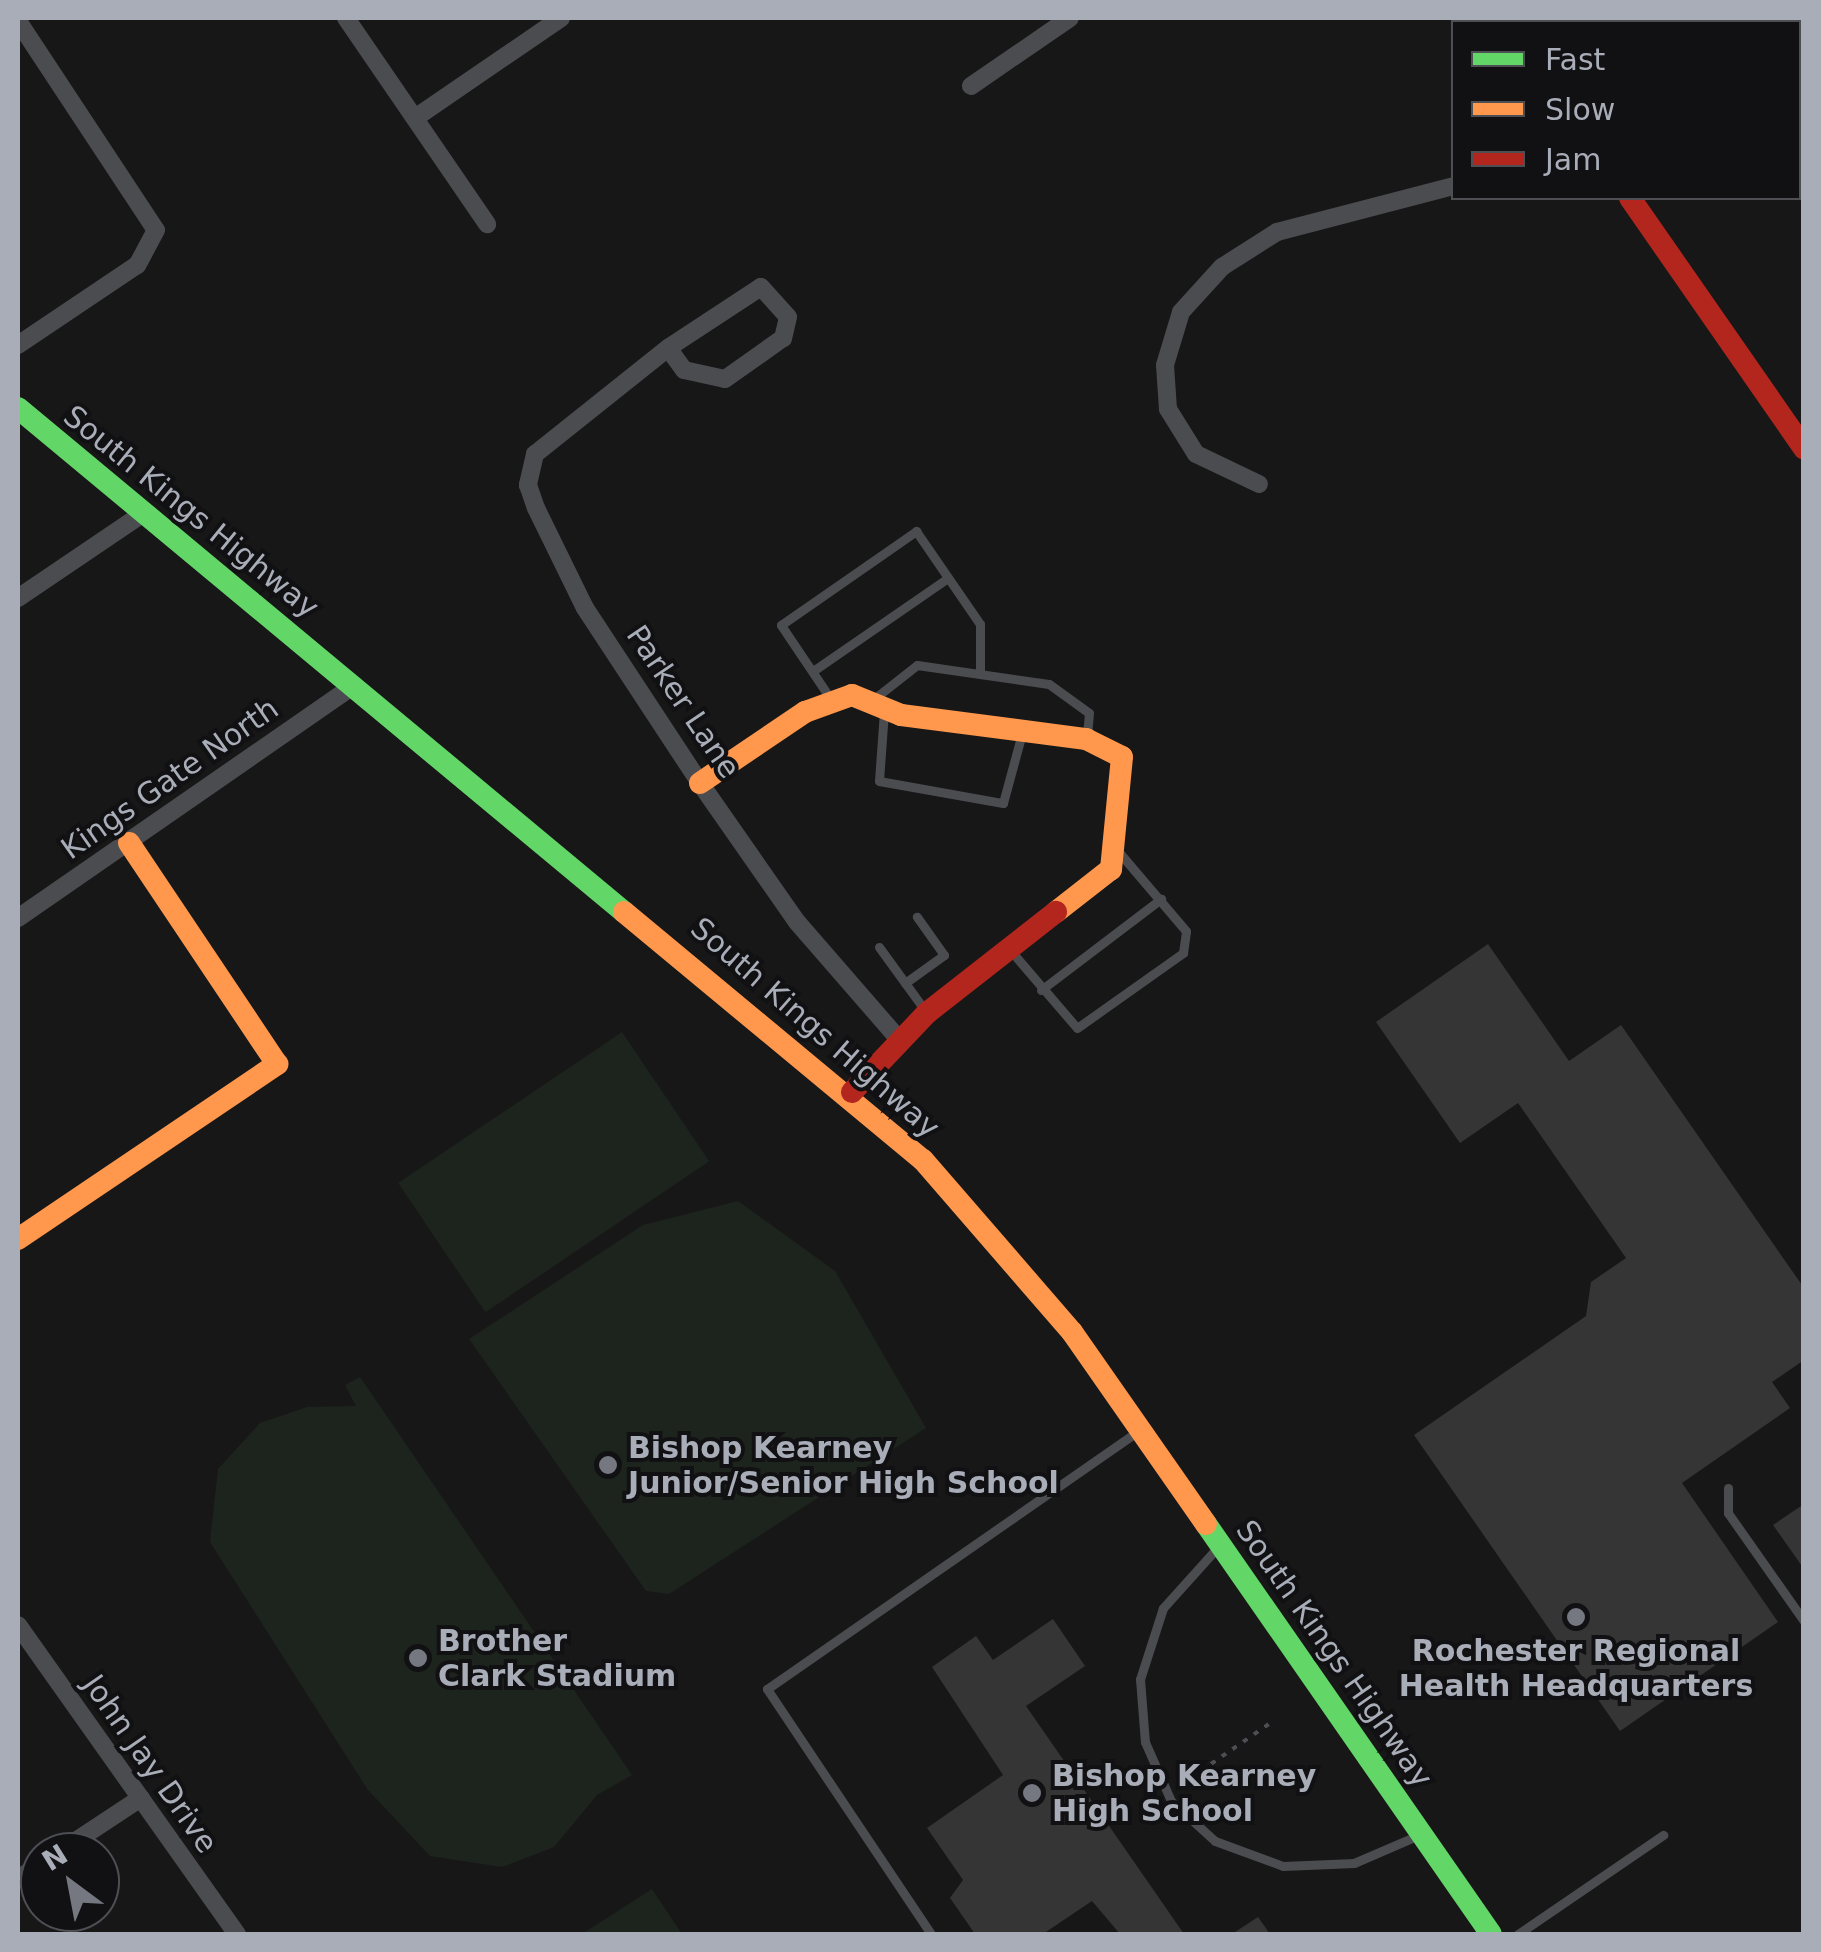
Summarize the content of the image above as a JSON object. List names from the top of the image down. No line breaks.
{"streets":{"main road":["South Kings Highway"],"street":["Parker Lane","Kings Gate North","John Jay Drive"]},"crossings":[["South Kings Highway","Kings Gate North"]],"places":["Bishop Kearney Junior/Senior High School","Rochester Regional Health Headquarters","Brother Clark Stadium","Bishop Kearney High School"],"legend":["Fast","Slow","Jam"],"north":"top left"}
